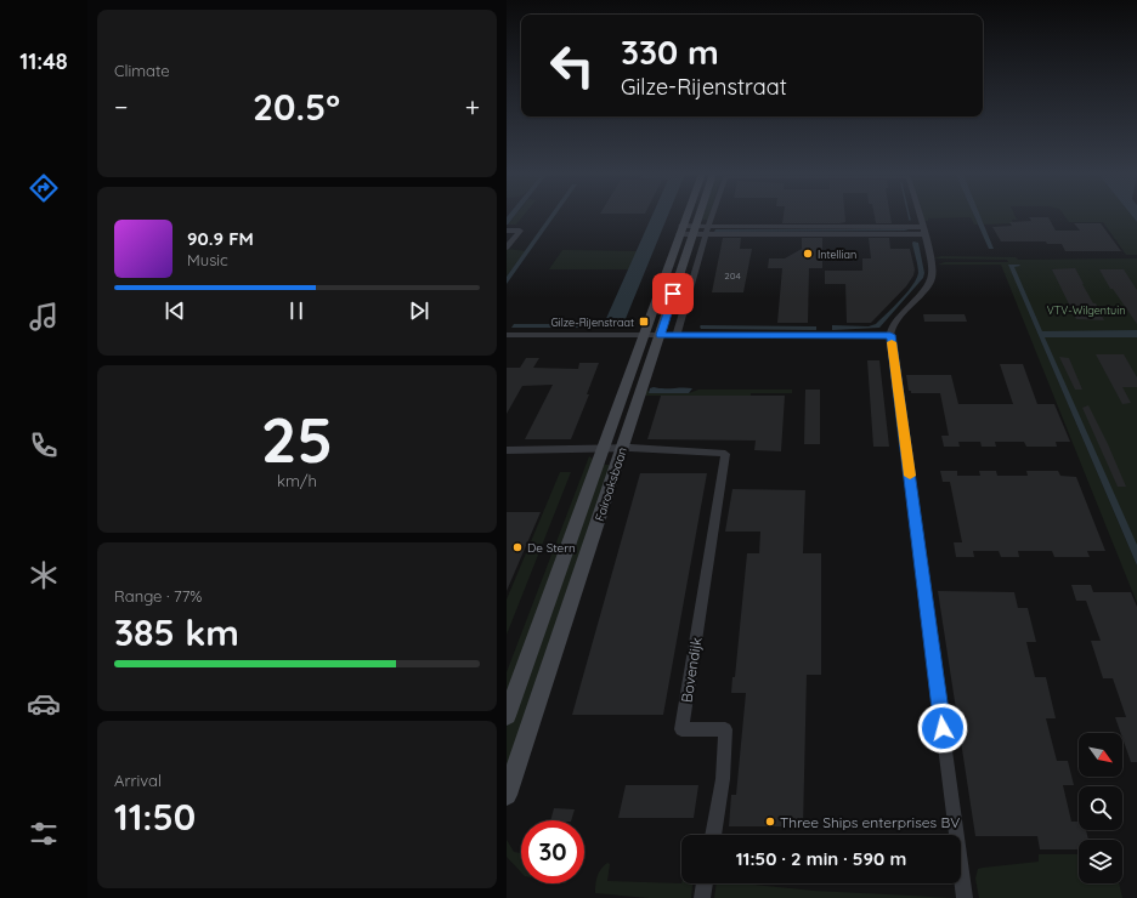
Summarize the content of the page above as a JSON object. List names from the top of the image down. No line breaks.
{"streets":{"main road":["Fairoaksbaan"],"street":["Bovendijk"]},"crossings":[["Fairoaksbaan","Bovendijk"]],"parks":["VTV-Wilgentuin"],"places":{"other":["Intellian","De Stern","Three Ships enterprises BV"],"transit":["Gilze-Rijenstraat"]},"house_numbers":["204"],"north":"bottom right","page":{"tabs":"11:48","tile":["Climate",["25","km/h"],["Range · 77%","385 km"],["Arrival","11:50"]],"turn":["330 m","Gilze-Rijenstraat"],"heat":["−","20.5°","+"],"song":["90.9 FM","Music"],"limit":"30","trip":"11:50 · 2 min · 590 m"}}
